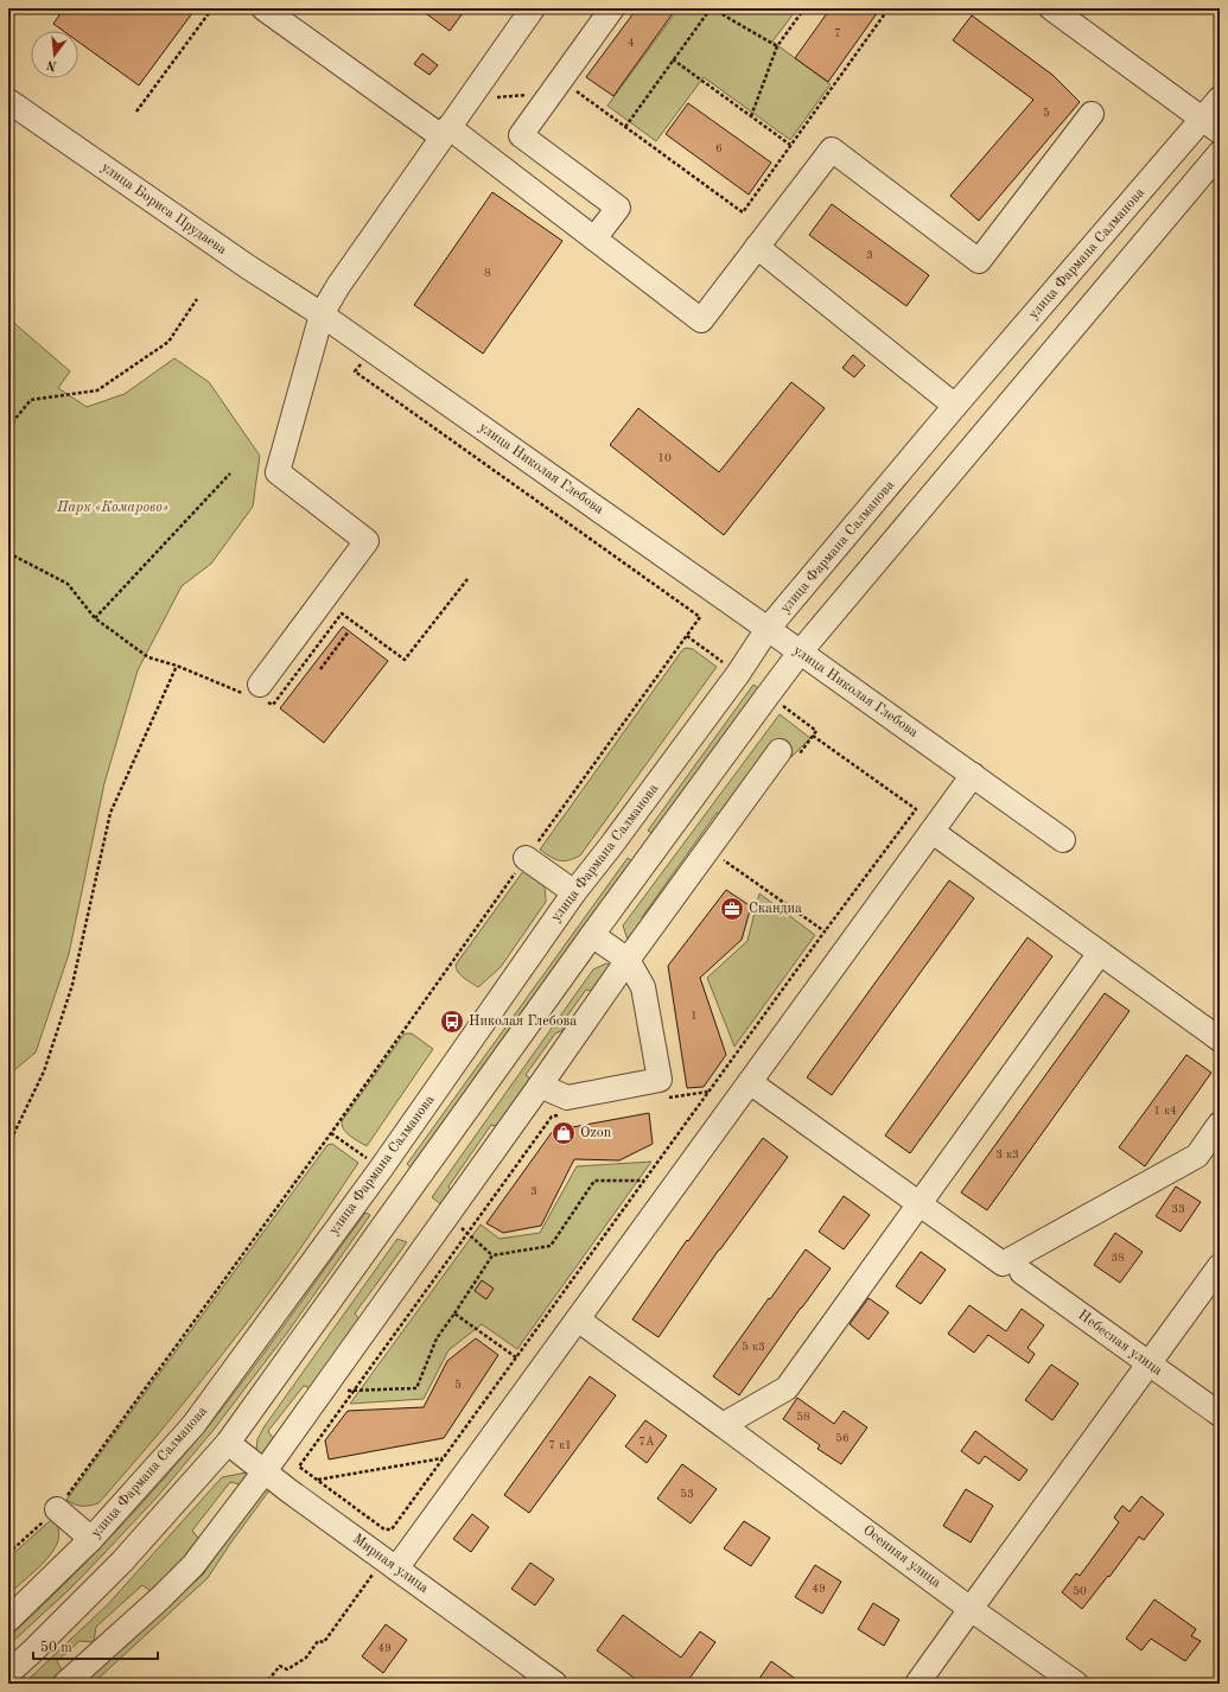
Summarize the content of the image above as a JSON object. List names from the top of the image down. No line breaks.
{"streets":{"street":["улица Бориса Прудаева","улица Фармана Салманова","улица Николая Глебова","Небесная улица","Осенняя улица","Мирная улица"]},"crossings":[["улица Бориса Прудаева","улица Николая Глебова"],["улица Фармана Салманова","улица Николая Глебова"]],"parks":["Парк «Комарово»"],"places":{"office":["Скандиа"],"bus stop":["Николая Глебова"],"shop":["Ozon"]},"house_numbers":["7","4","5","6","3","8","10","1","1 к4","3 к3","3","33","38","5 к3","5","58","56","7А","7 к1","53","49","50","49"],"scale_bar":"50 m","north":"bottom"}
